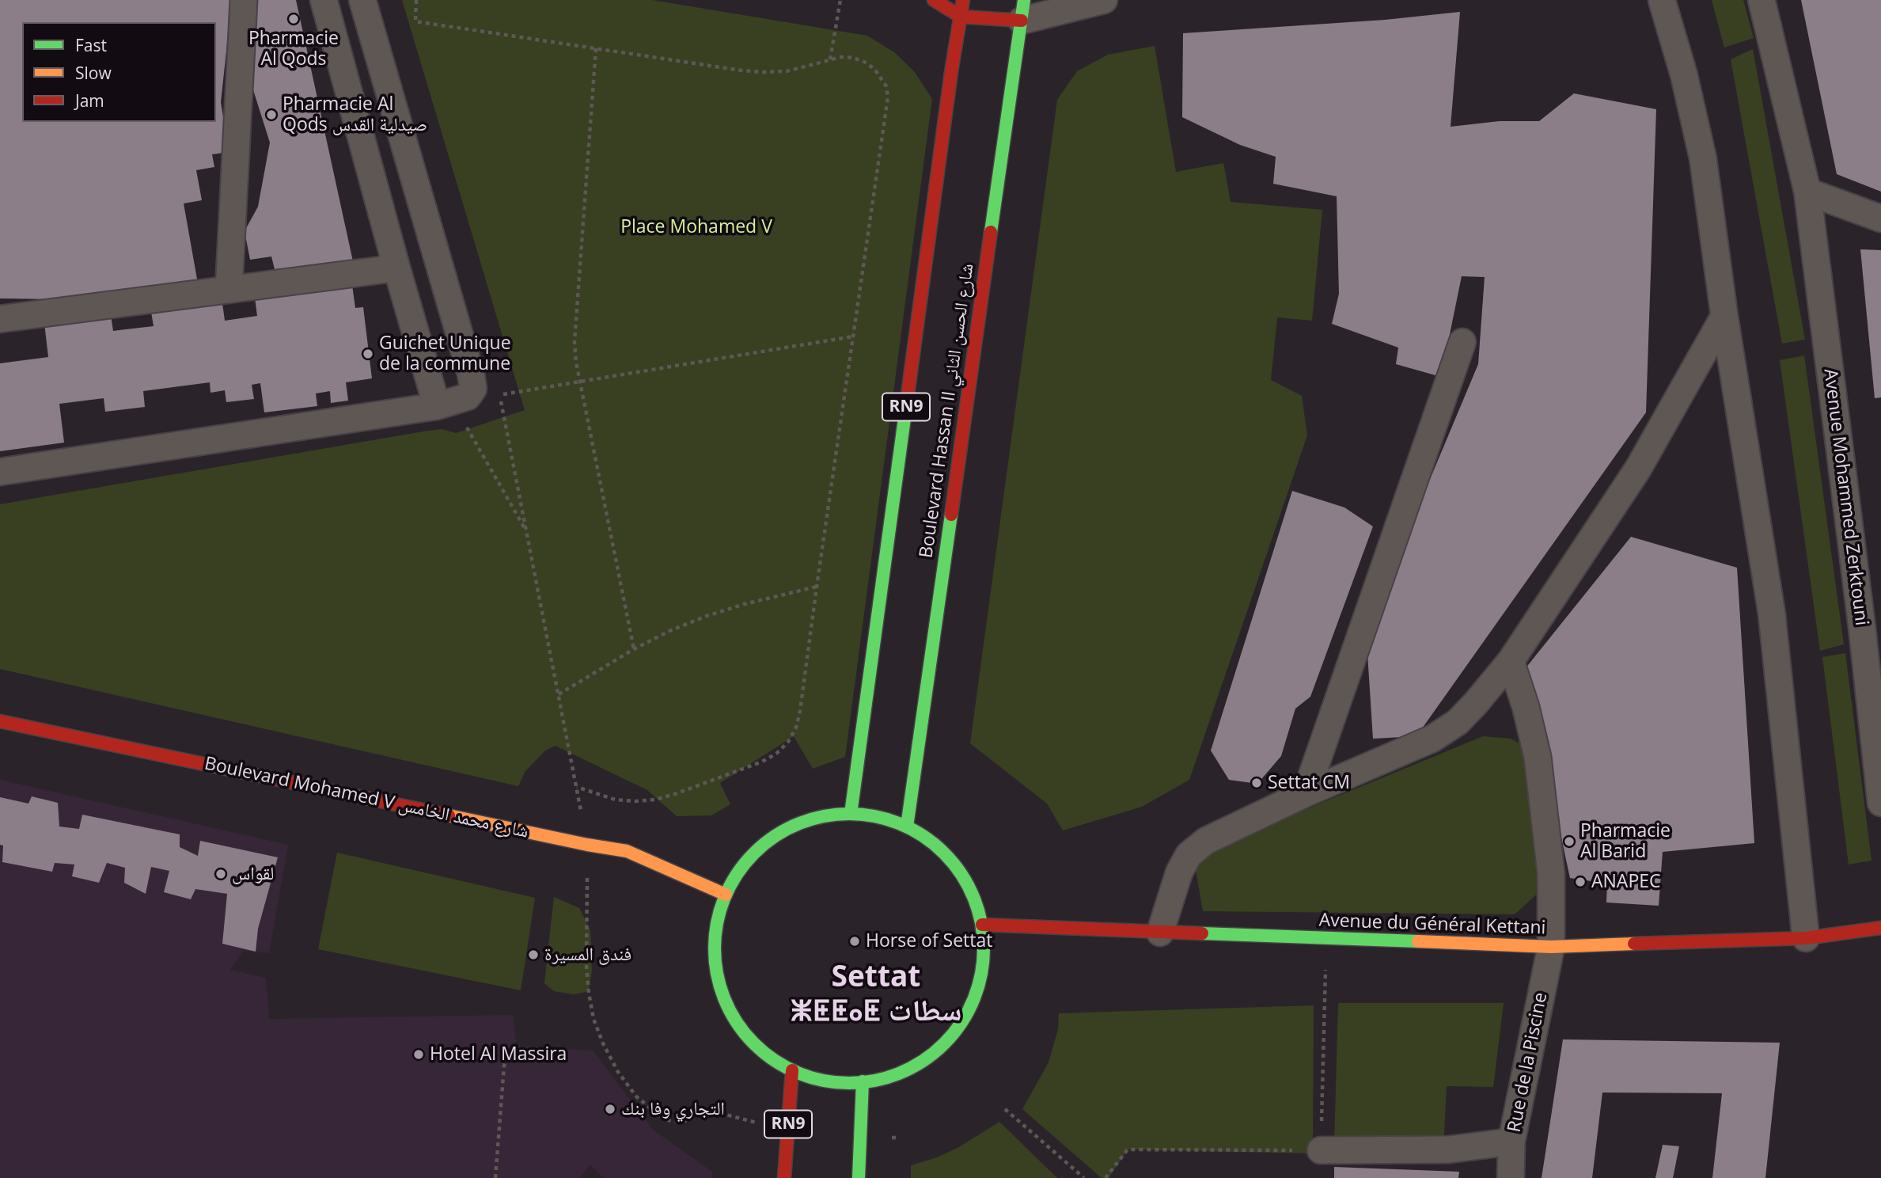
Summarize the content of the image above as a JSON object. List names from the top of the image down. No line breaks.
{"streets":{"main road":["RN9","Boulevard Hassan II شارع الحسن الثاني","Boulevard Mohamed V شارع محمد الخامس","Avenue du Général Kettani"],"street":["Avenue Mohammed Zerktouni","Rue de la Piscine"]},"crossings":[["Avenue du Général Kettani","Rue de la Piscine"]],"districts":["Settat ⵥⵟⵟⴰⵟ سطات"],"parks":["Place Mohamed V"],"places":["Pharmacie Al Qods","Pharmacie Al Qods صيدلية القدس","Guichet Unique de la commune","Settat CM","Pharmacie Al Barid","لقواس","ANAPEC","Horse of Settat","فندق المسيرة","Hotel Al Massira","التجاري وفا بنك"],"legend":["Fast","Slow","Jam"]}
